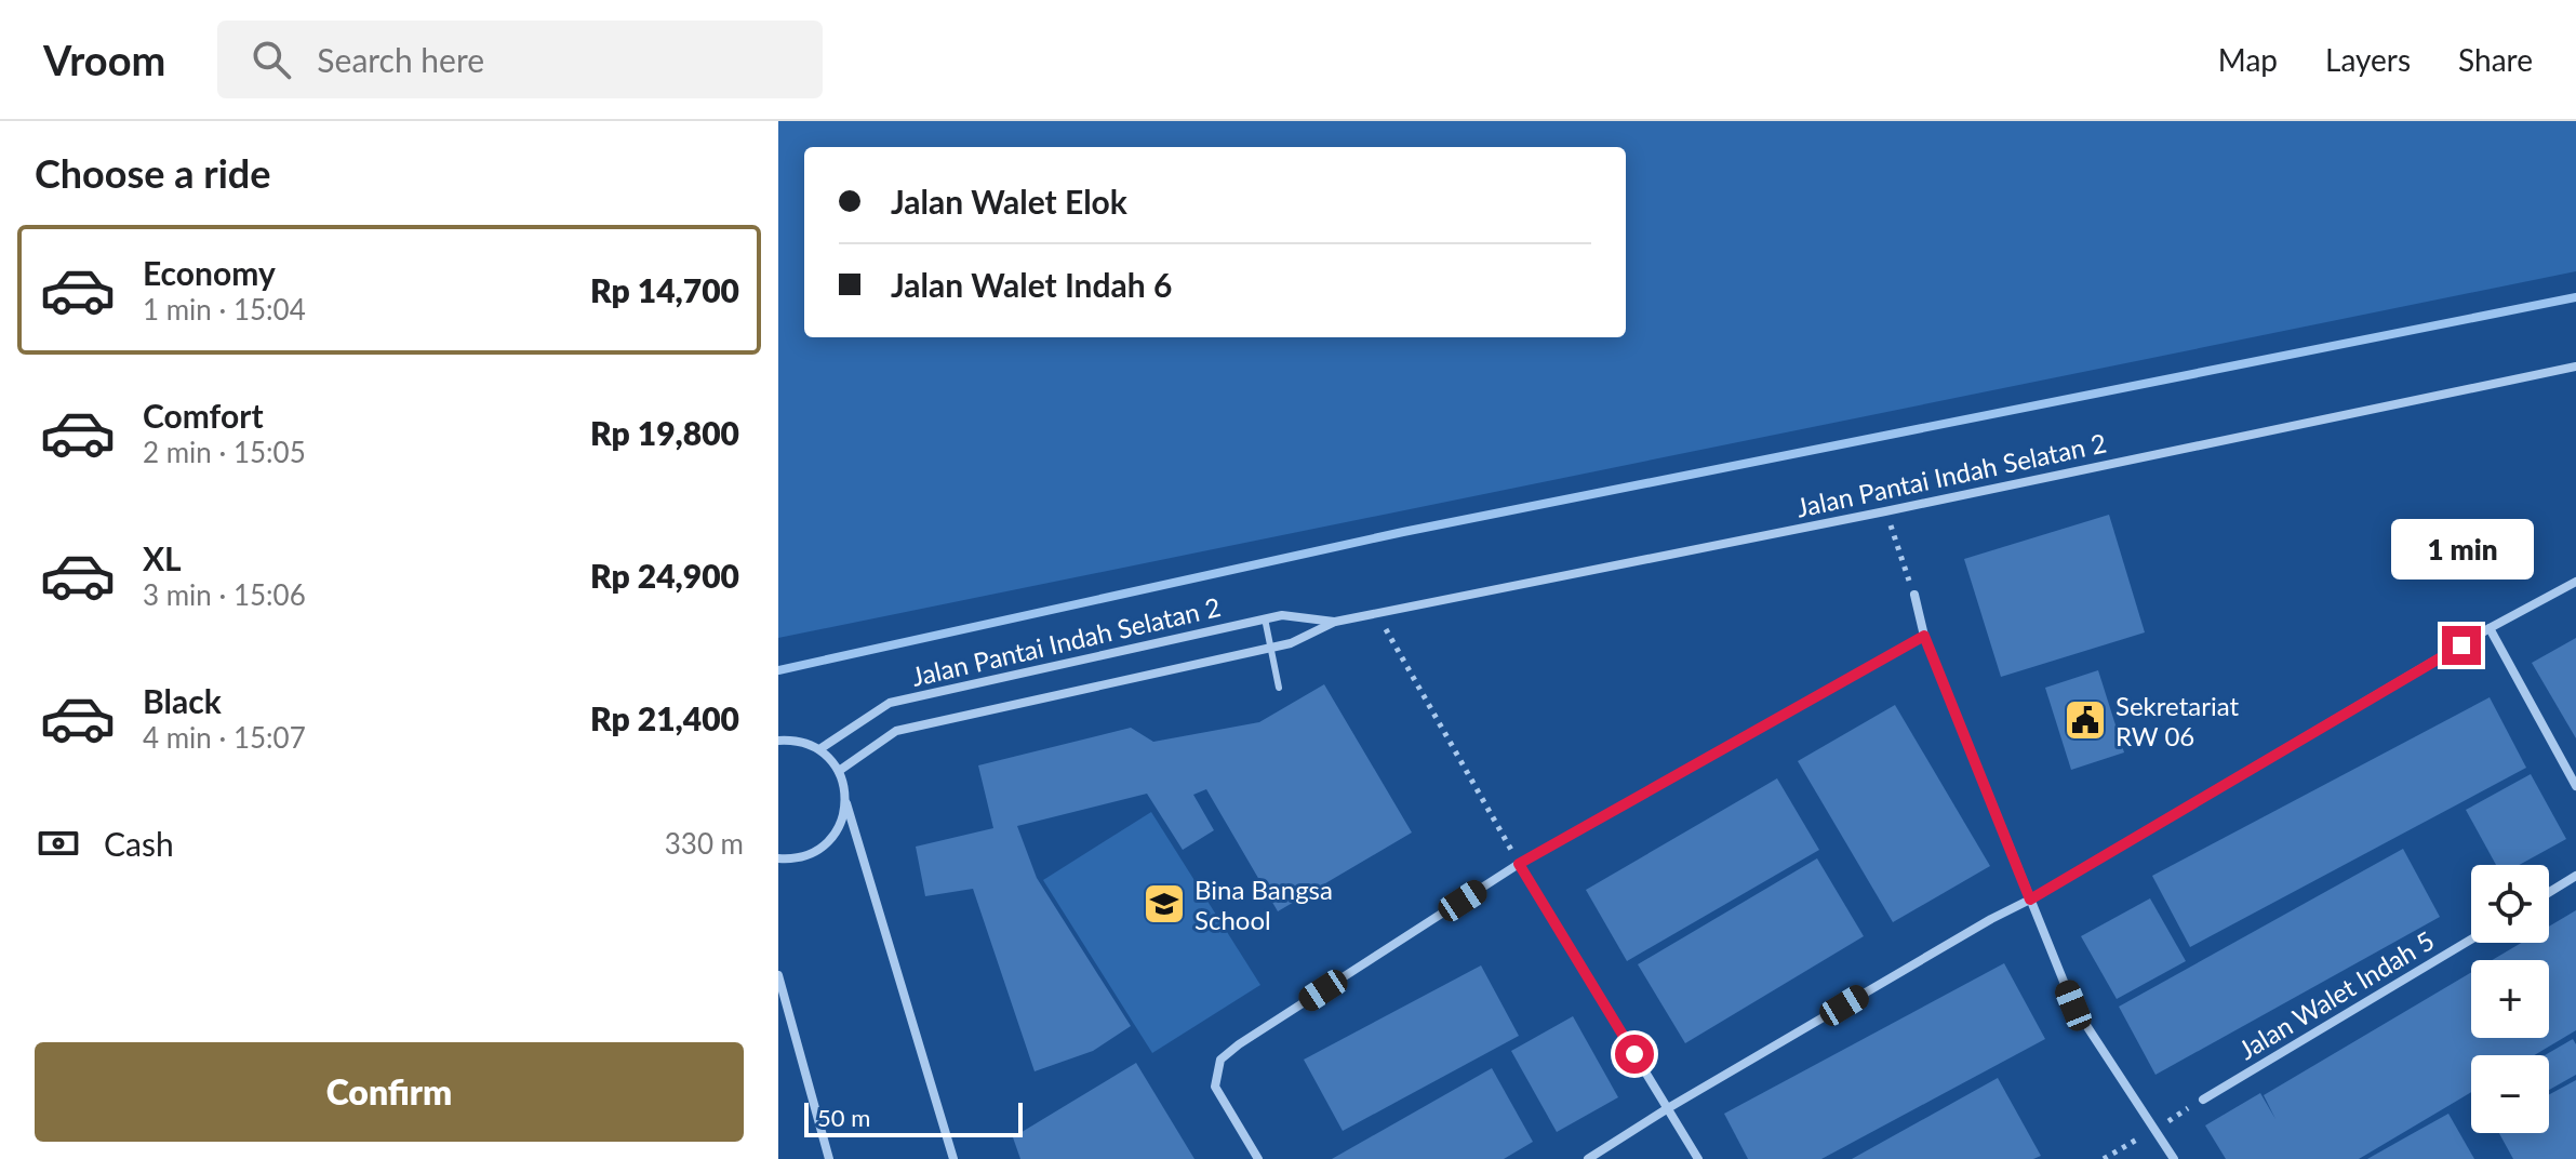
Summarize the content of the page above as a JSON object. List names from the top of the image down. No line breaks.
{"streets":{"street":["Jalan Pantai Indah Selatan 2","Jalan Walet Indah 5"]},"places":{"public building":["Sekretariat RW 06"],"school or university":["Bina Bangsa School"]},"scale_bar":"50 m","page":{"header":"Vroom","search":"Search here","nav":["Map","Layers","Share"],"heading":"Choose a ride","banner":["Jalan Walet Elok","Jalan Walet Indah 6"],"list":[{"name":"Economy","note":"1 min · 15:04","value":"Rp 14,700"},{"name":"Comfort","note":"2 min · 15:05","value":"Rp 19,800"},{"name":"XL","note":"3 min · 15:06","value":"Rp 24,900"},{"name":"Black","note":"4 min · 15:07","value":"Rp 21,400"}],"bubble":"1 min","pay":["Cash","330 m"],"map_buttons":["+","−"],"buttons":"Confirm","scale":"50 m"}}
